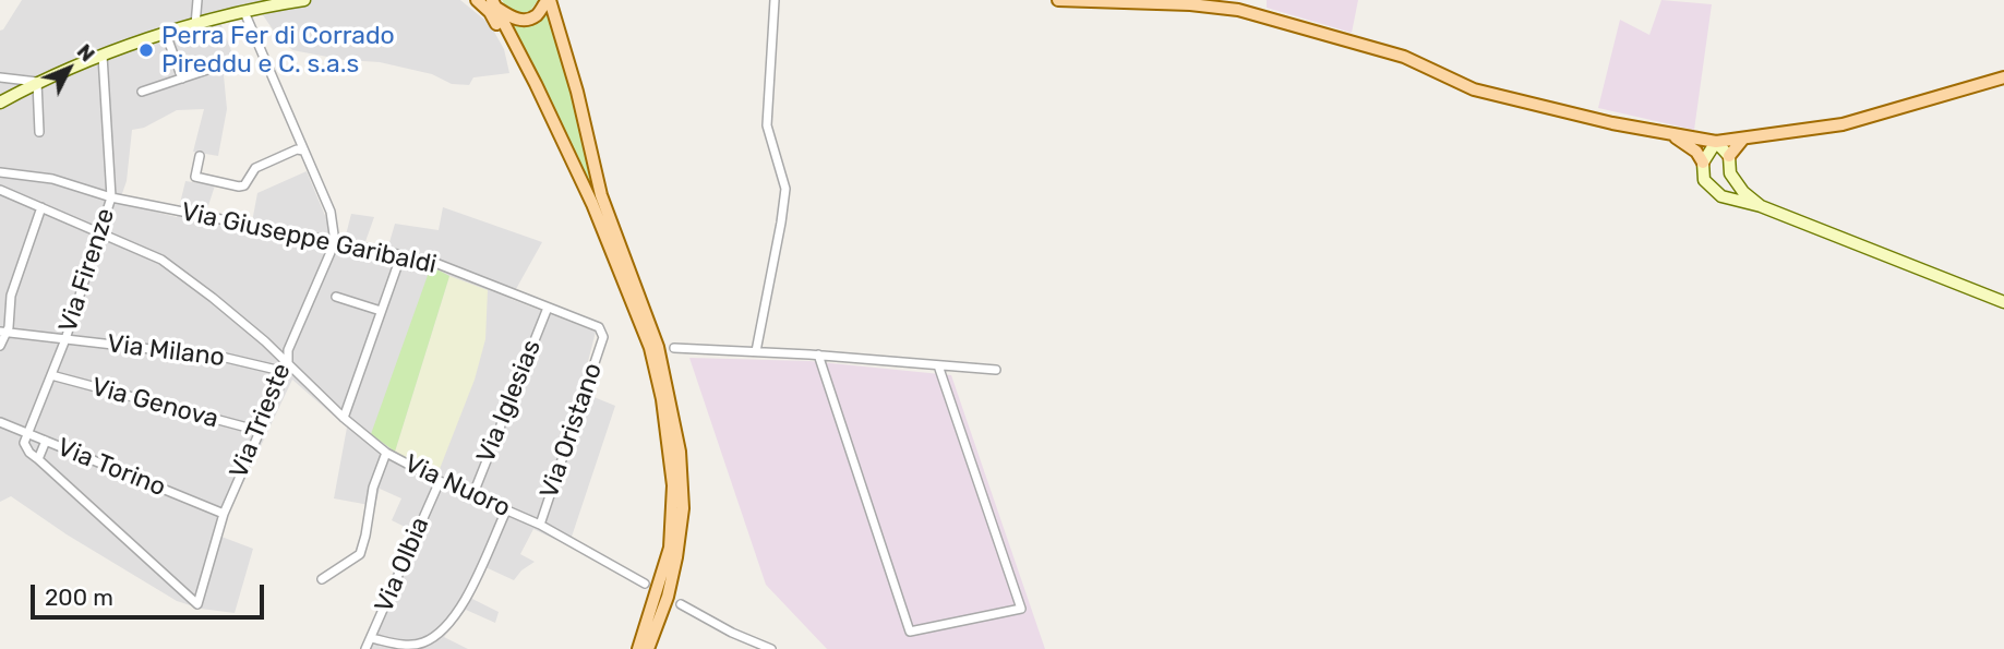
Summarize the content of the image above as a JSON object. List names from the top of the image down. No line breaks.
{"streets":{"street":["Via Giuseppe Garibaldi","Via Firenze","Via Milano","Via Iglesias","Via Genova","Via Trieste","Via Oristano","Via Torino","Via Nuoro","Via Olbia"]},"crossings":[["Via Giuseppe Garibaldi","Via Firenze"],["Via Giuseppe Garibaldi","Via Iglesias"],["Via Giuseppe Garibaldi","Via Trieste"],["Via Giuseppe Garibaldi","Via Oristano"],["Via Firenze","Via Milano"],["Via Firenze","Via Genova"],["Via Firenze","Via Torino"],["Via Firenze","Via Nuoro"],["Via Milano","Via Trieste"],["Via Milano","Via Nuoro"],["Via Iglesias","Via Nuoro"],["Via Genova","Via Trieste"],["Via Trieste","Via Torino"],["Via Trieste","Via Nuoro"],["Via Oristano","Via Nuoro"],["Via Nuoro","Via Olbia"]],"places":["Perra Fer di Corrado Pireddu e C. s.a.s"],"scale_bar":"200 m","north":"top right"}
